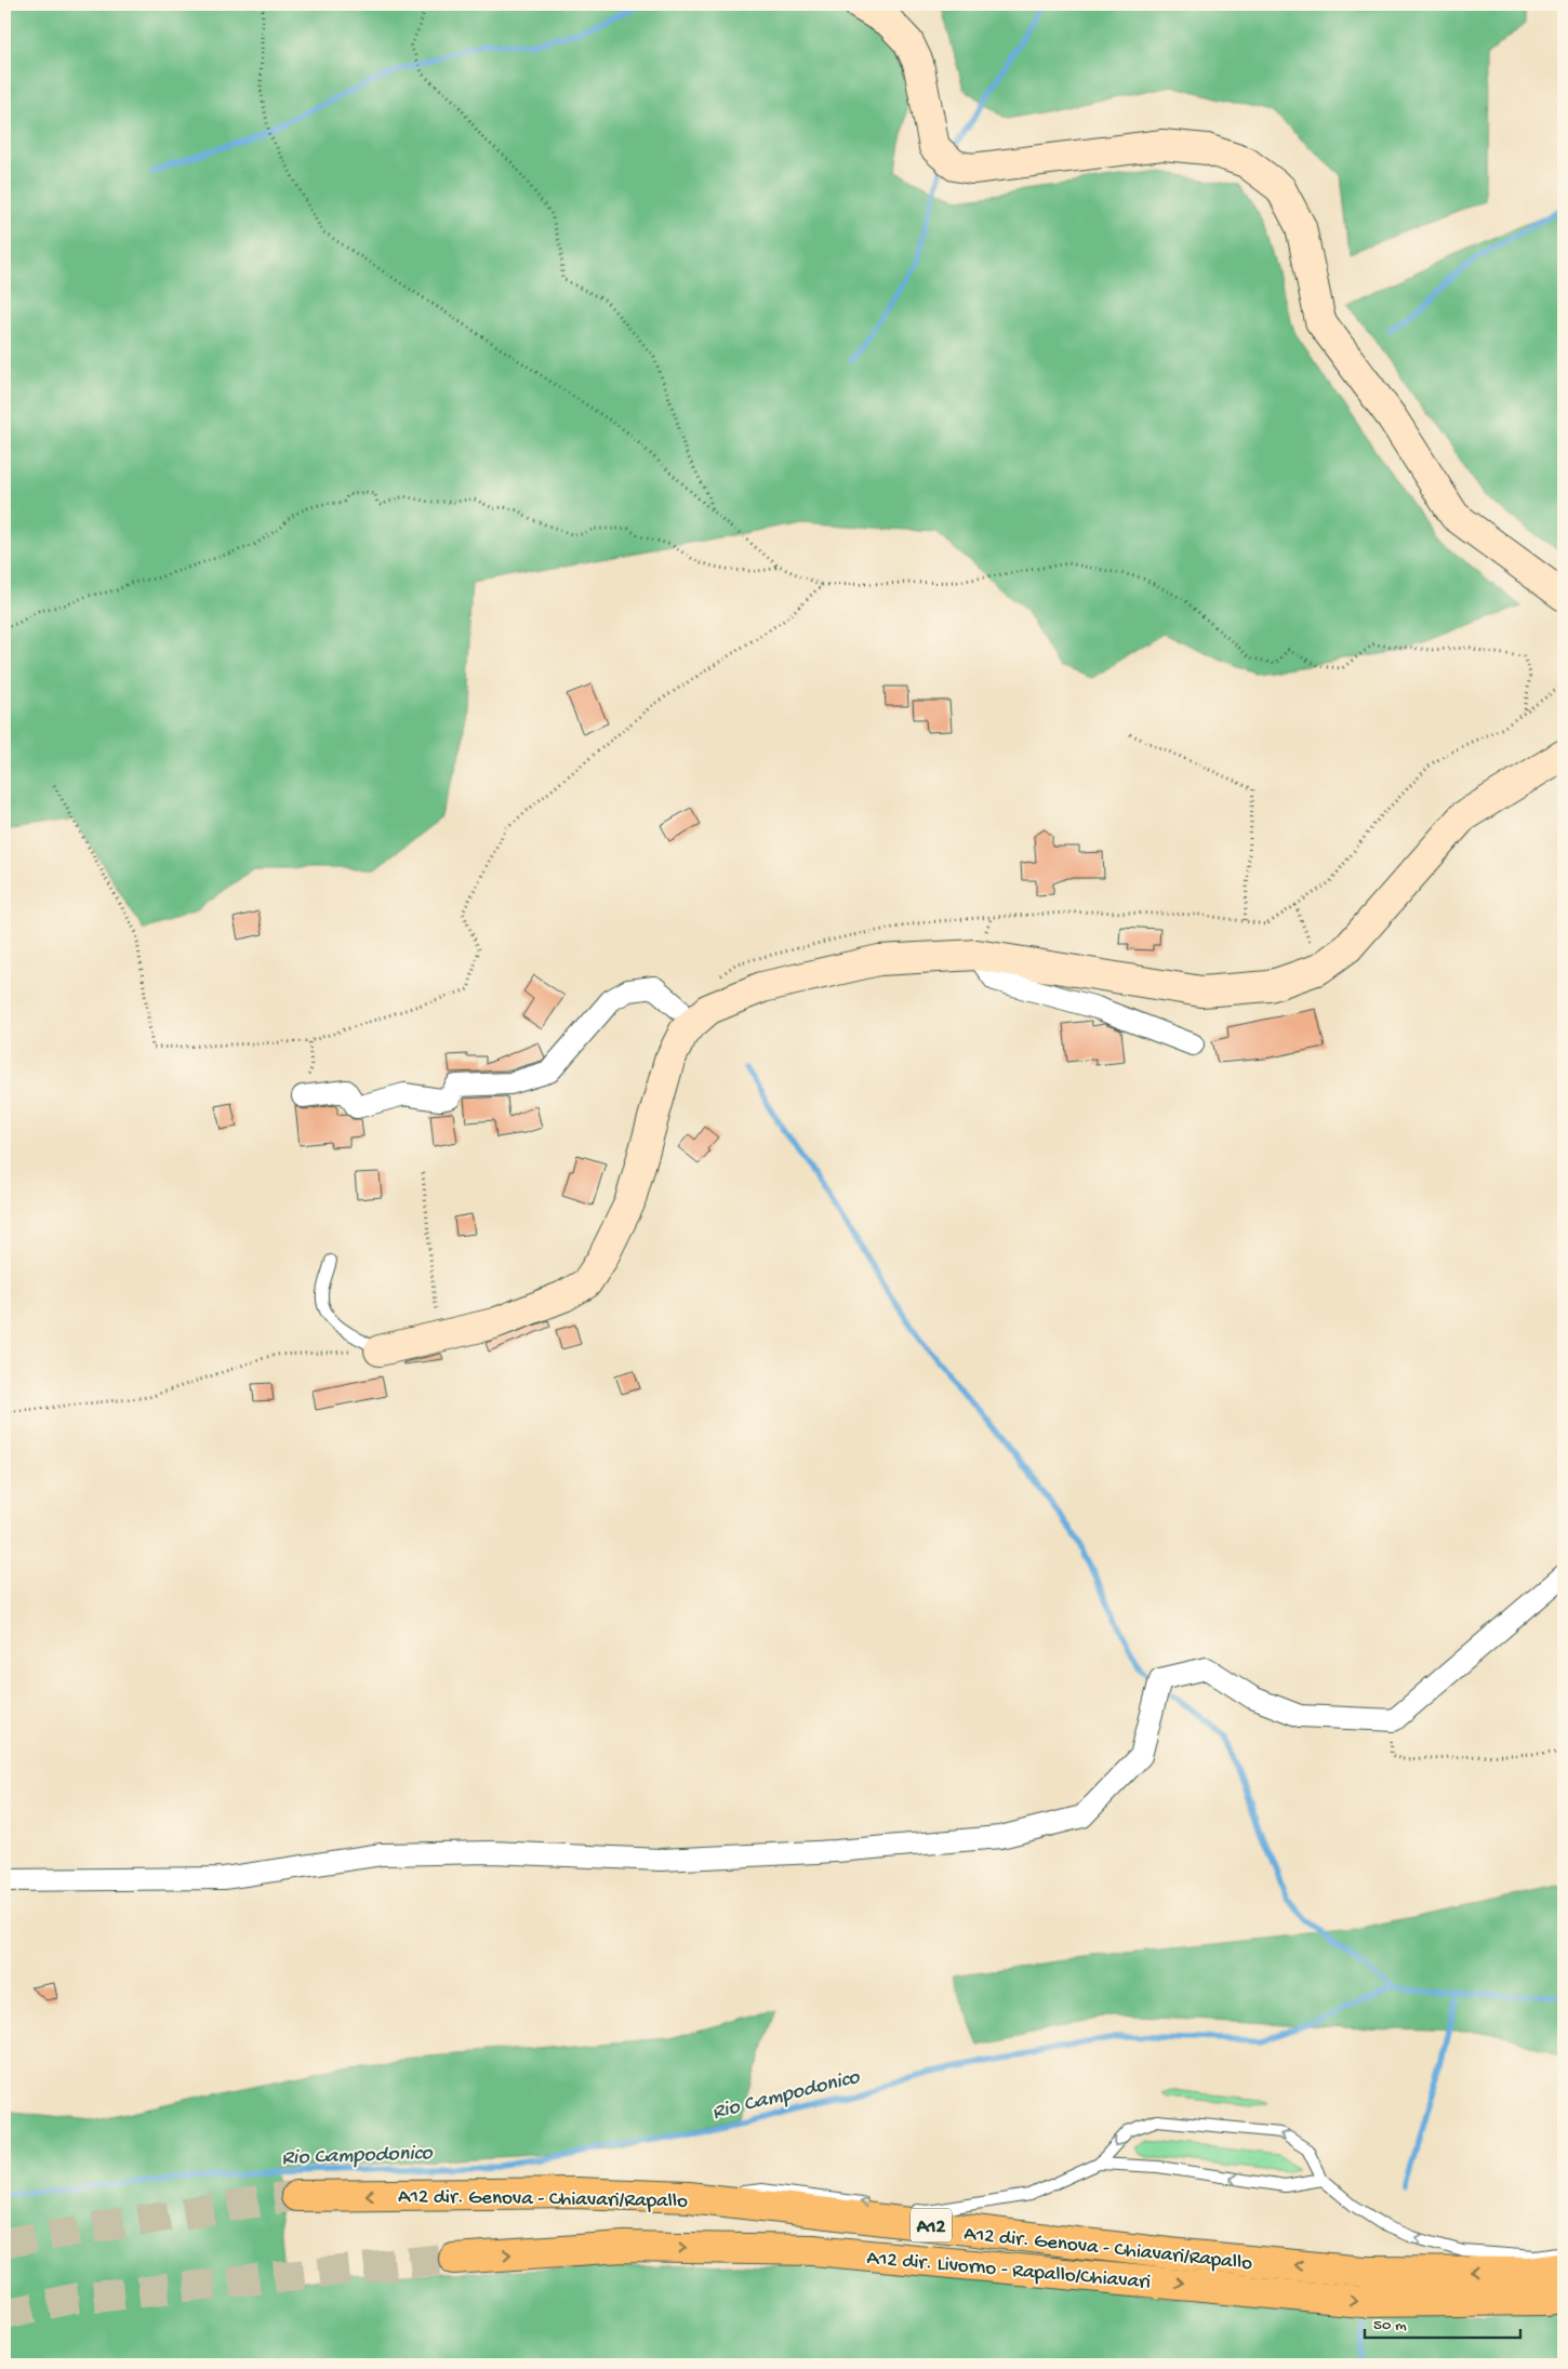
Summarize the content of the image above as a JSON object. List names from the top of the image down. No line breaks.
{"streets":{"highway":["A12 dir. Genova - Chiavari/Rapallo","A12","A12 dir. Livorno - Rapallo/Chiavari"]},"one_way":["A12 dir. Genova - Chiavari/Rapallo","A12 dir. Livorno - Rapallo/Chiavari"],"water":["Rio Campodonico"],"scale_bar":"50 m"}
